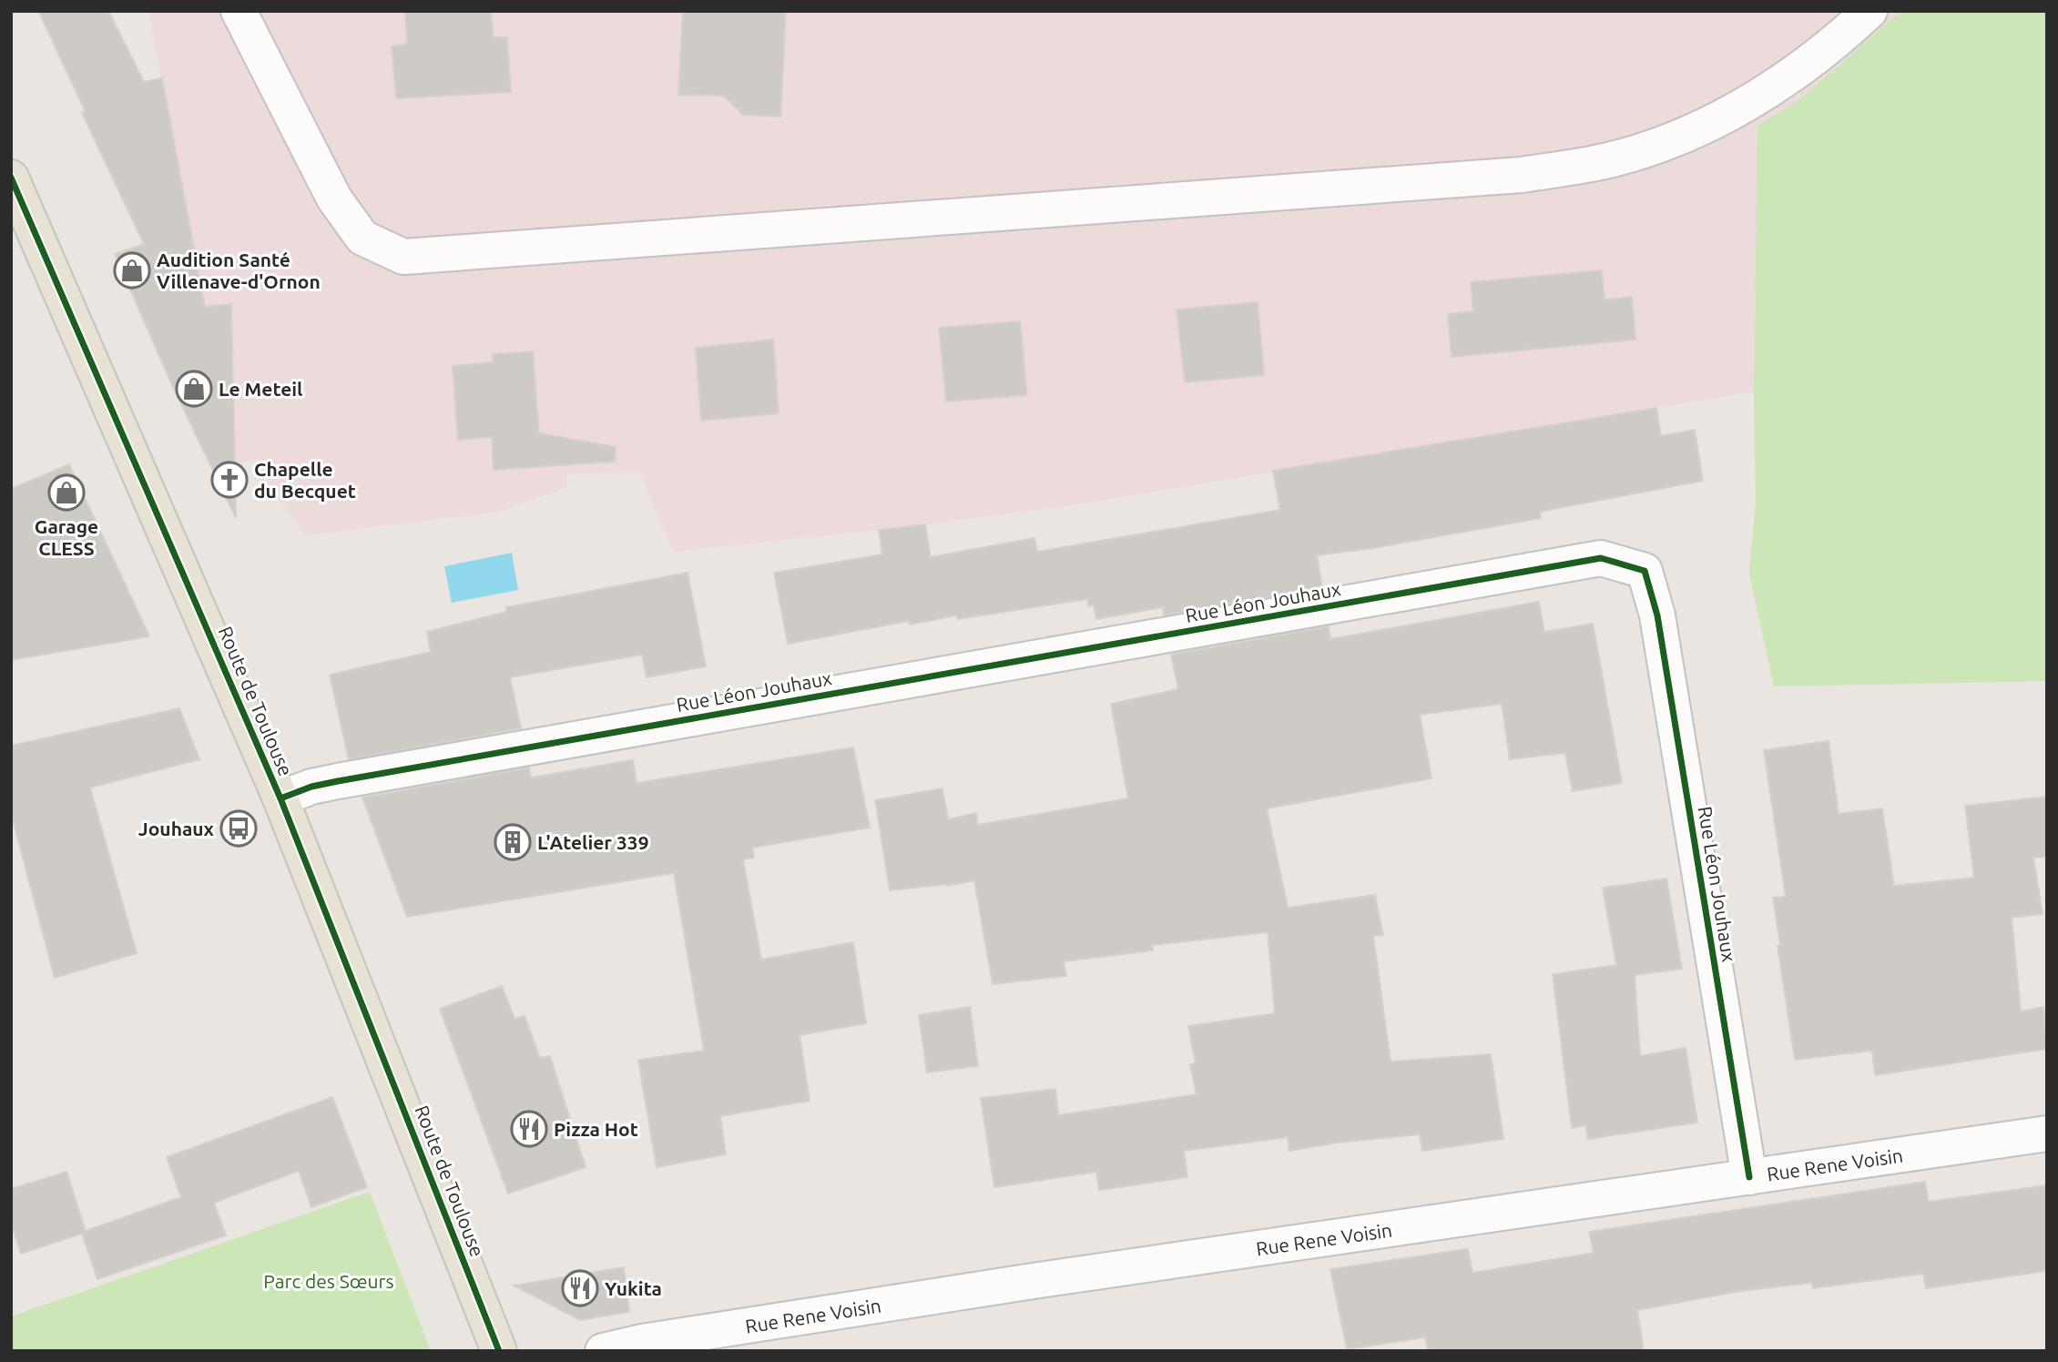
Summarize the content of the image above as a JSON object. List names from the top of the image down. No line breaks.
{"streets":{"main road":["Route de Toulouse"],"street":["Rue Léon Jouhaux","Rue Rene Voisin"]},"crossings":[["Rue Léon Jouhaux","Route de Toulouse"],["Rue Léon Jouhaux","Rue Rene Voisin"]],"parks":["Parc des Sœurs"],"places":{"shop":["Audition Santé Villenave-d'Ornon","Le Meteil","Garage CLESS"],"church":["Chapelle du Becquet"],"bus stop":["Jouhaux"],"building":["L'Atelier 339"],"restaurant":["Pizza Hot","Yukita"]}}
